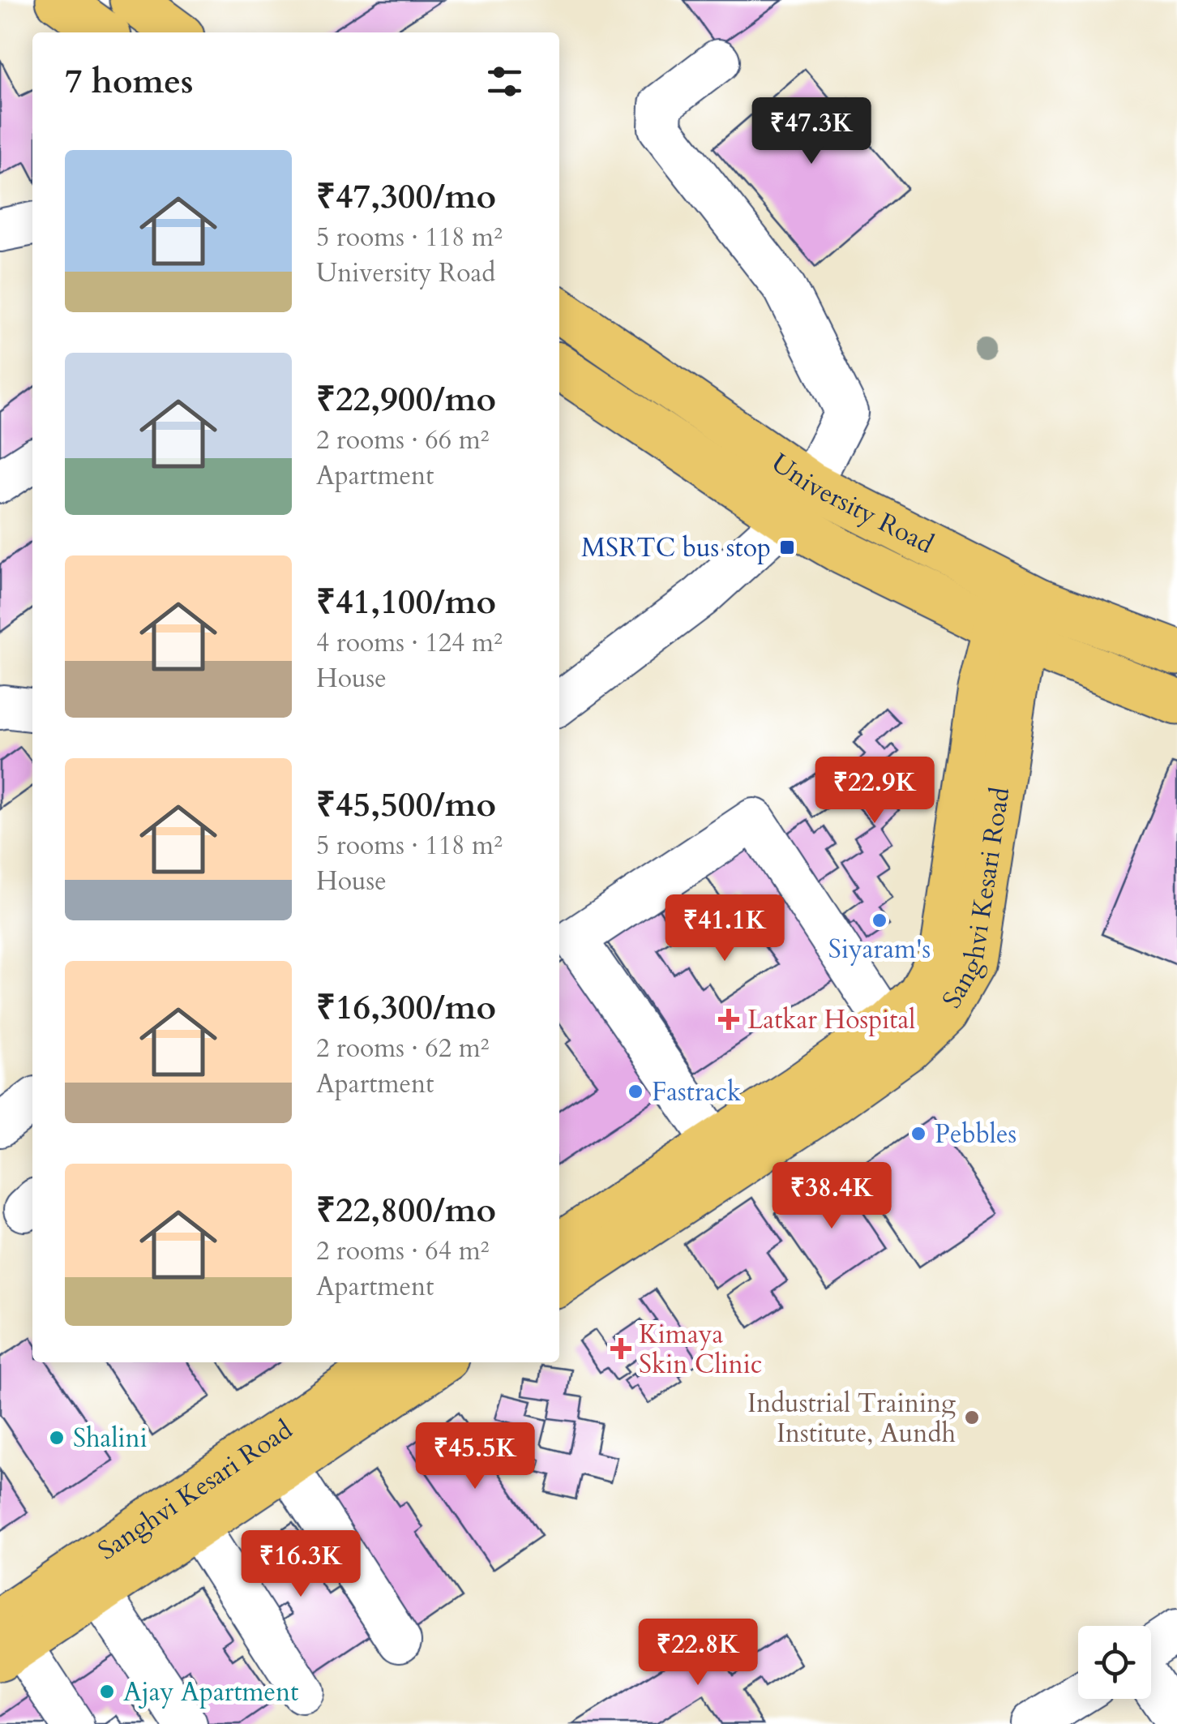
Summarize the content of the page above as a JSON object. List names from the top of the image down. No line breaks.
{"streets":{"main road":["University Road","Sanghvi Kesari Road"]},"crossings":[["University Road","Sanghvi Kesari Road"]],"places":{"transit":["MSRTC bus stop"],"other":["Siyaram's","Fastrack","Pebbles","Industrial Training Institute, Aundh","Shalini","Ajay Apartment"],"health":["Latkar Hospital","Kimaya Skin Clinic"]},"page":{"heading":"7 homes","price":["₹47.3K","₹22.9K","₹41.1K","₹38.4K","₹45.5K","₹16.3K","₹22.8K"],"list":[{"name":"₹47,300/mo","note":"5 rooms · 118 m² · University Road"},{"name":"₹22,900/mo","note":"2 rooms · 66 m² · Apartment"},{"name":"₹41,100/mo","note":"4 rooms · 124 m² · House"},{"name":"₹45,500/mo","note":"5 rooms · 118 m² · House"},{"name":"₹16,300/mo","note":"2 rooms · 62 m² · Apartment"},{"name":"₹22,800/mo","note":"2 rooms · 64 m² · Apartment"}]}}
